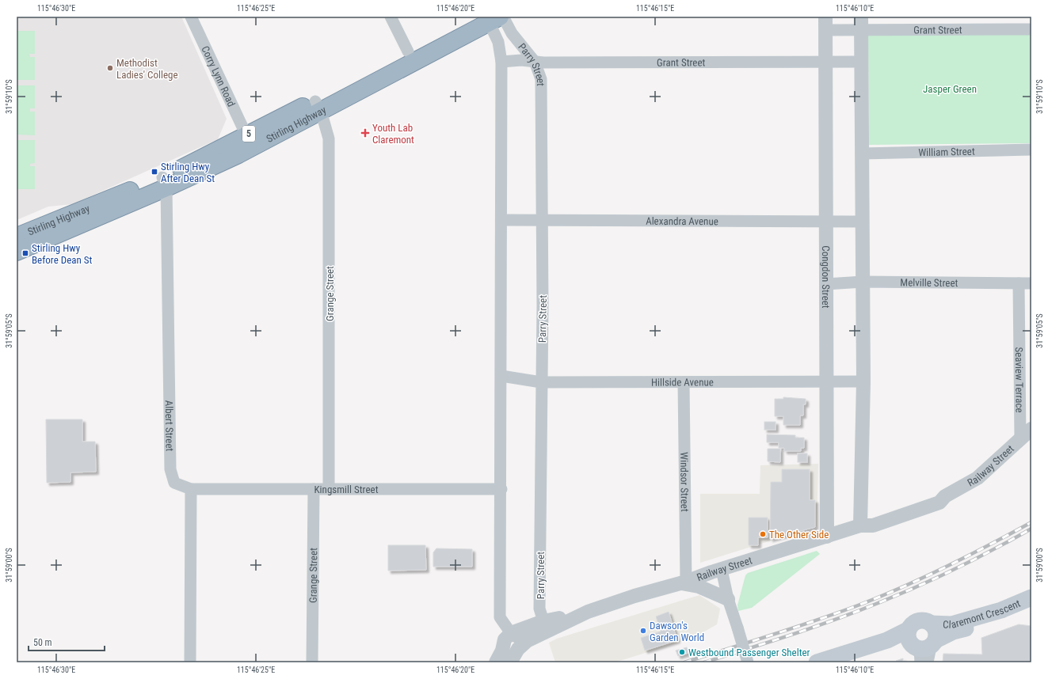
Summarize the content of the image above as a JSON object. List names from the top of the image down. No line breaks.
{"streets":{"highway":["Stirling Highway","5"],"main road":["Claremont Crescent"],"street":["Grant Street","Parry Street","Corry Lynn Road","William Street","Alexandra Avenue","Congdon Street","Melville Street","Grange Street","Seaview Terrace","Hillside Avenue","Albert Street","Railway Street","Windsor Street","Kingsmill Street"]},"crossings":[["Grant Street","Parry Street"],["Grant Street","Congdon Street"],["Parry Street","Stirling Highway"],["Parry Street","Alexandra Avenue"],["Parry Street","Hillside Avenue"],["Parry Street","Railway Street"],["Parry Street","Kingsmill Street"],["Corry Lynn Road","Stirling Highway"],["Stirling Highway","Grange Street"],["Stirling Highway","Albert Street"],["Alexandra Avenue","Congdon Street"],["Congdon Street","Melville Street"],["Congdon Street","Hillside Avenue"],["Congdon Street","Railway Street"],["Melville Street","Seaview Terrace"],["Grange Street","Kingsmill Street"],["Seaview Terrace","Railway Street"],["Hillside Avenue","Windsor Street"],["Albert Street","Kingsmill Street"],["Railway Street","Windsor Street"]],"parks":["Jasper Green"],"places":{"other":["Methodist Ladies' College","The Other Side","Dawson's Garden World","Westbound Passenger Shelter"],"health":["Youth Lab Claremont"],"transit":["Stirling Hwy After Dean St","Stirling Hwy Before Dean St"]},"scale_bar":"50 m","coordinates":["115°46'30\"E","115°46'25\"E","115°46'20\"E","115°46'15\"E","115°46'10\"E","31°59'10\"S","31°59'05\"S","31°59'00\"S"]}
